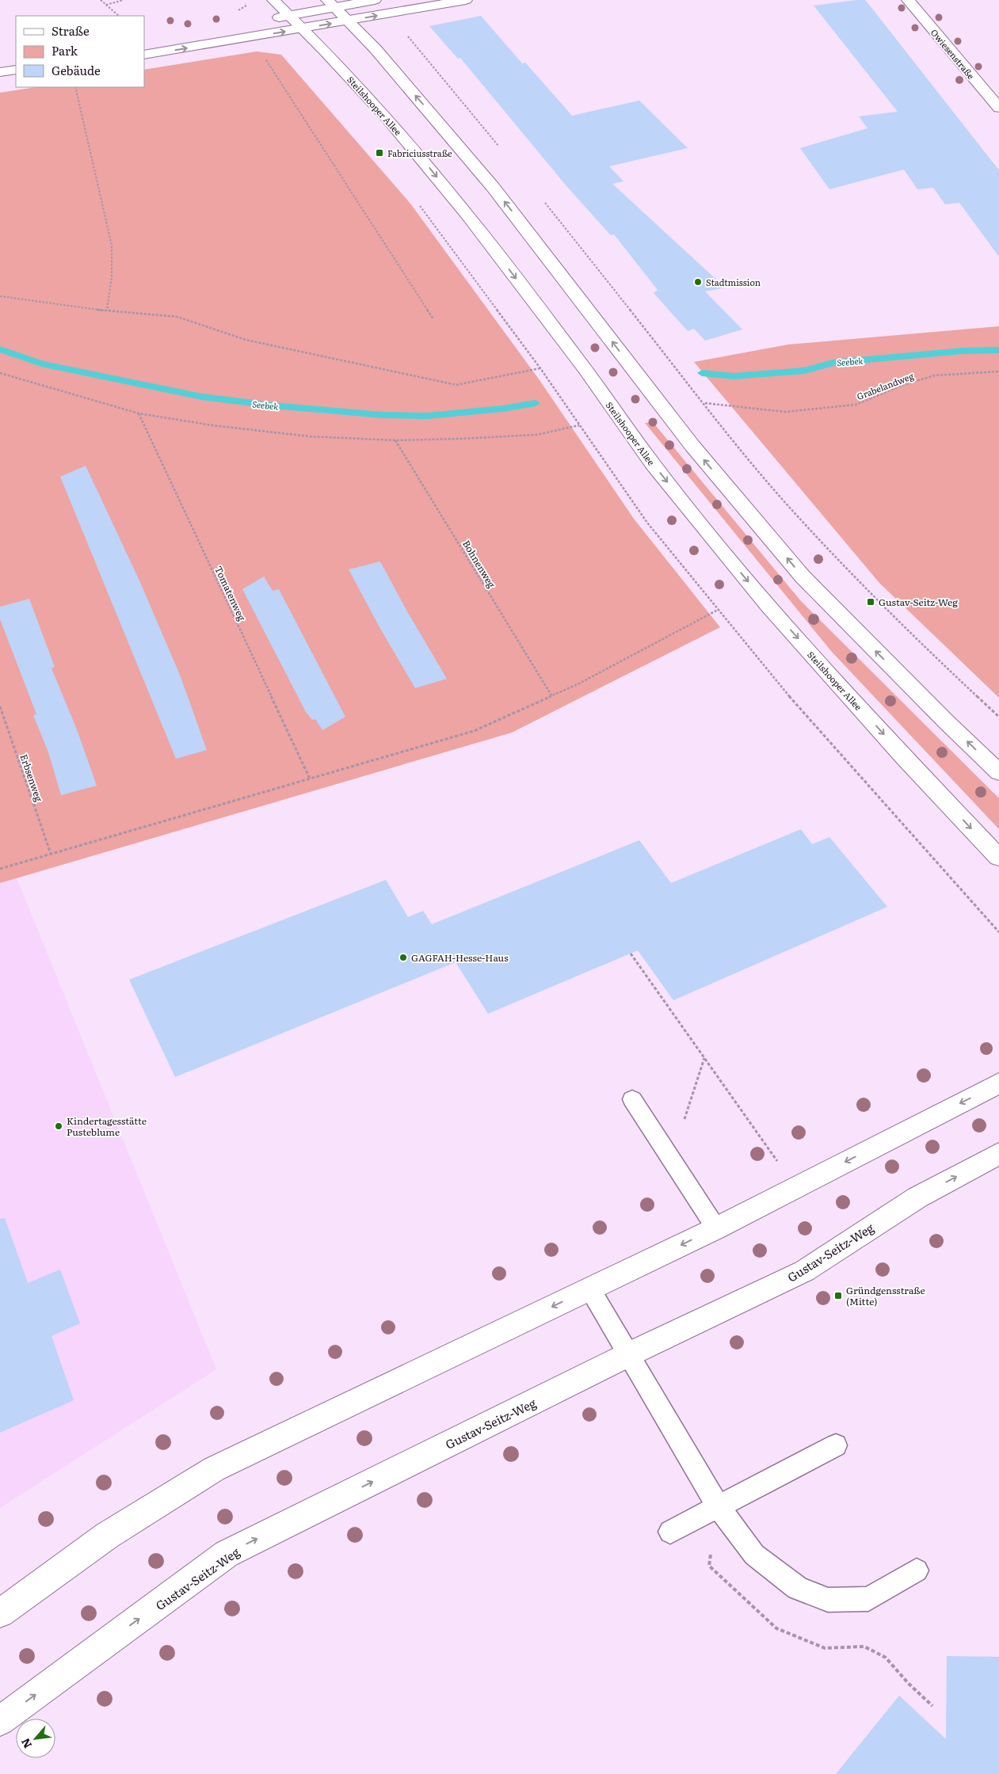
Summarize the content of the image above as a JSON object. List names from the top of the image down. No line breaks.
{"streets":{"main road":["Owiesenstraße","Steilshooper Allee","Gustav-Seitz-Weg"],"path":["Grabelandweg","Bohnenweg","Tomatenweg","Erbsenweg"]},"water":["Seebek"],"places":{"transit":["Fabriciusstraße","Gustav-Seitz-Weg","Gründgensstraße (Mitte)"],"other":["Stadtmission","GAGFAH-Hesse-Haus","Kindertagesstätte Pusteblume"]},"legend":["Straße","Park","Gebäude"],"north":"bottom left"}
